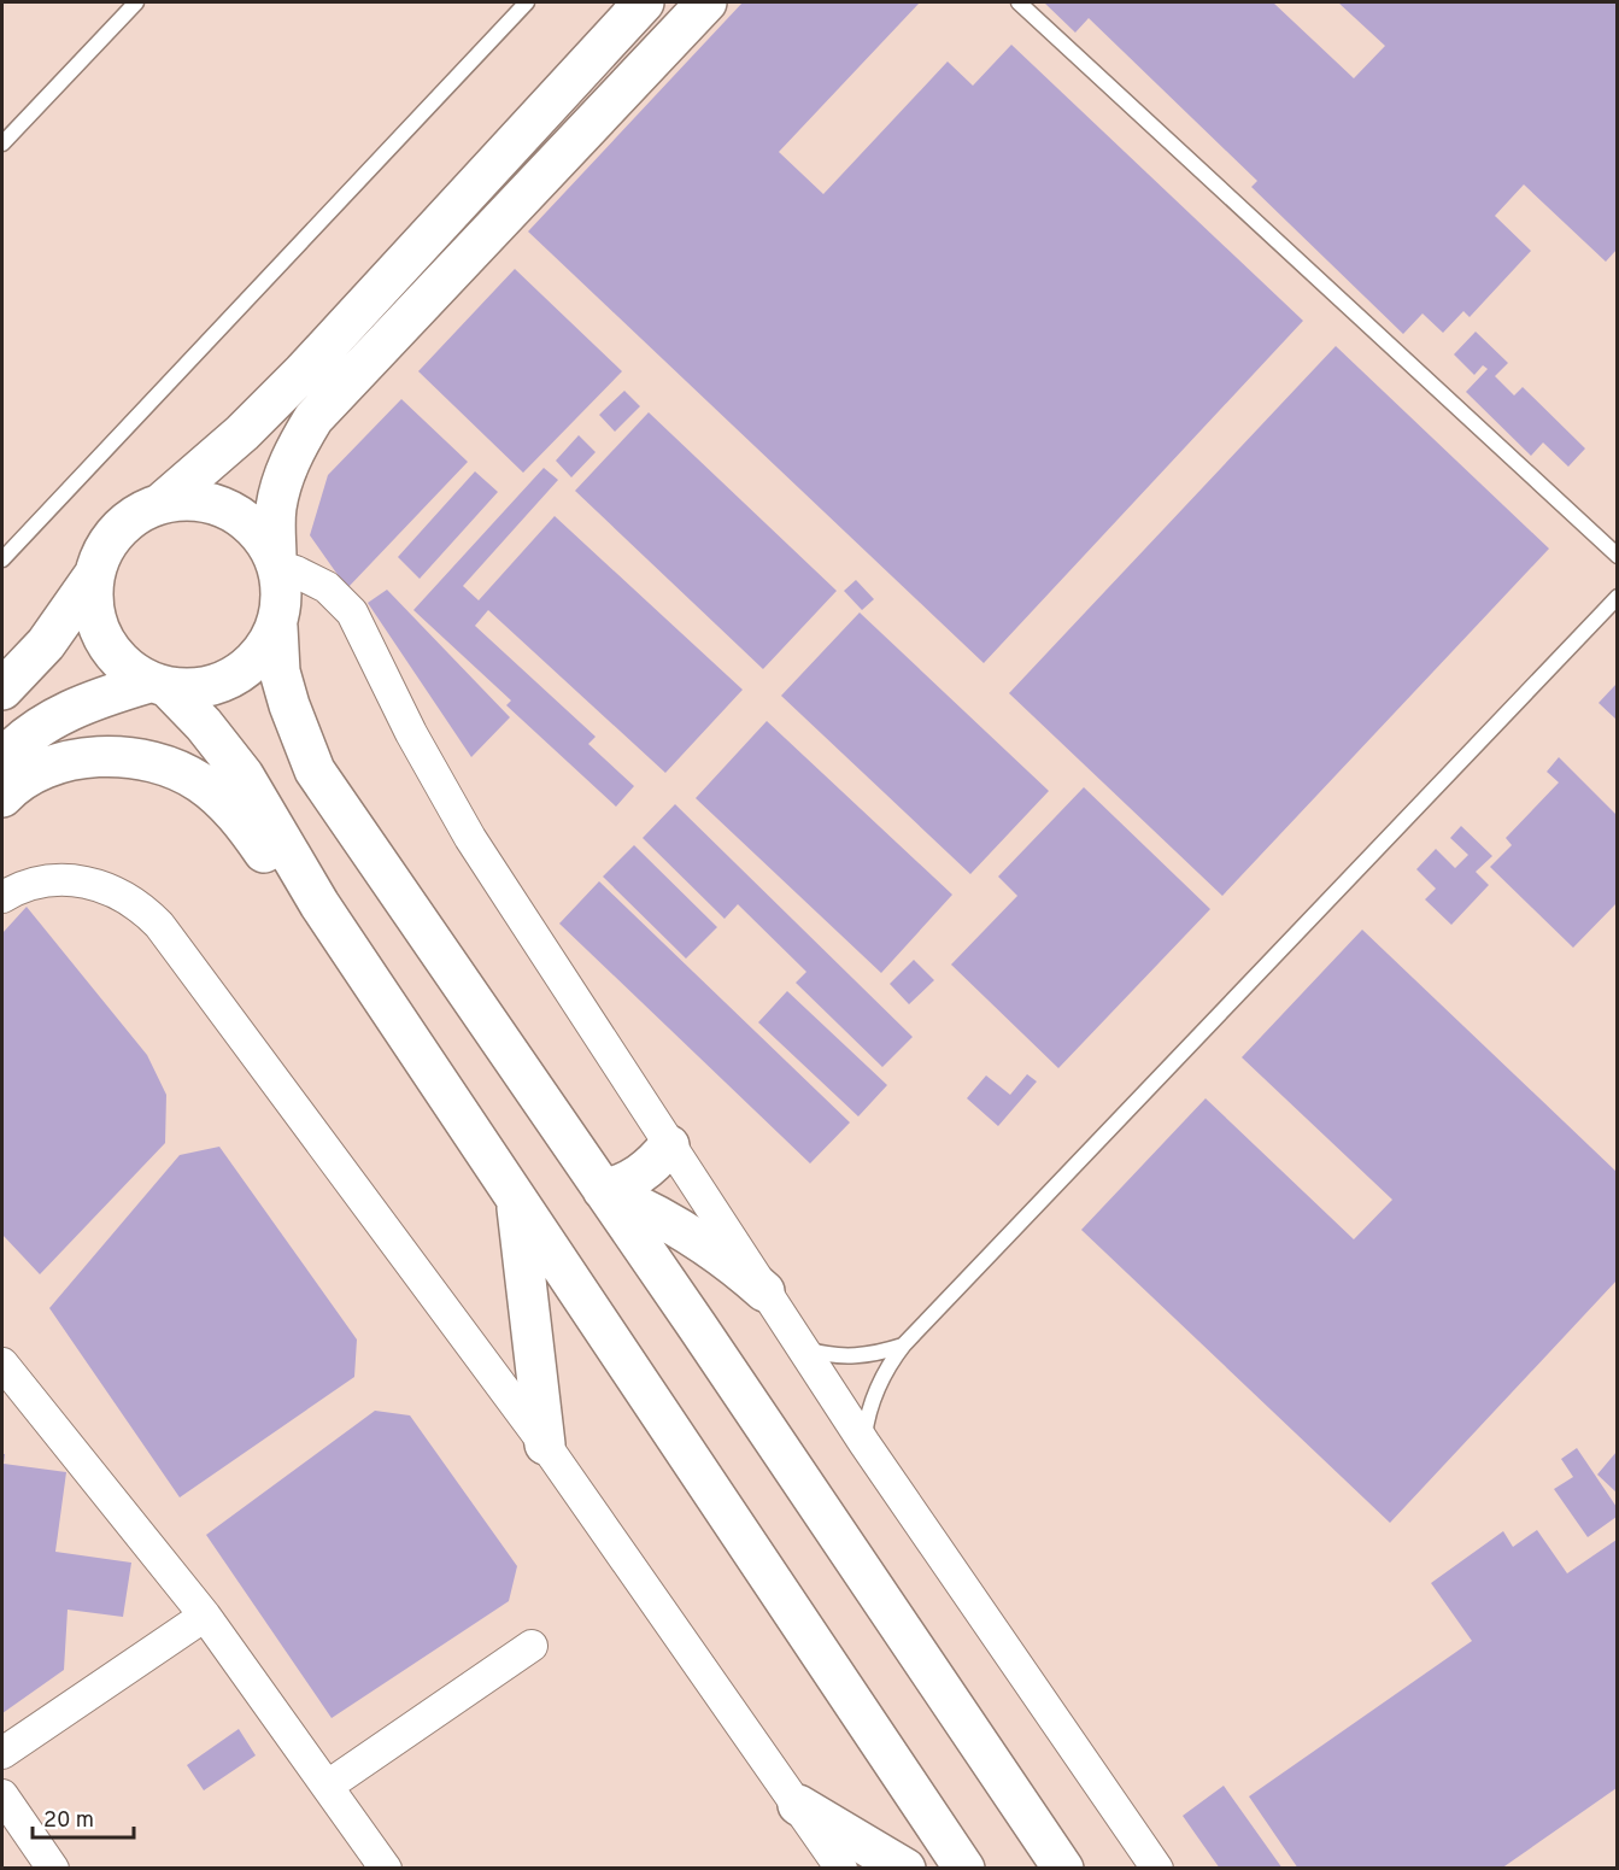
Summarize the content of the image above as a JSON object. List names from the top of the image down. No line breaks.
{"scale_bar":"20 m"}
